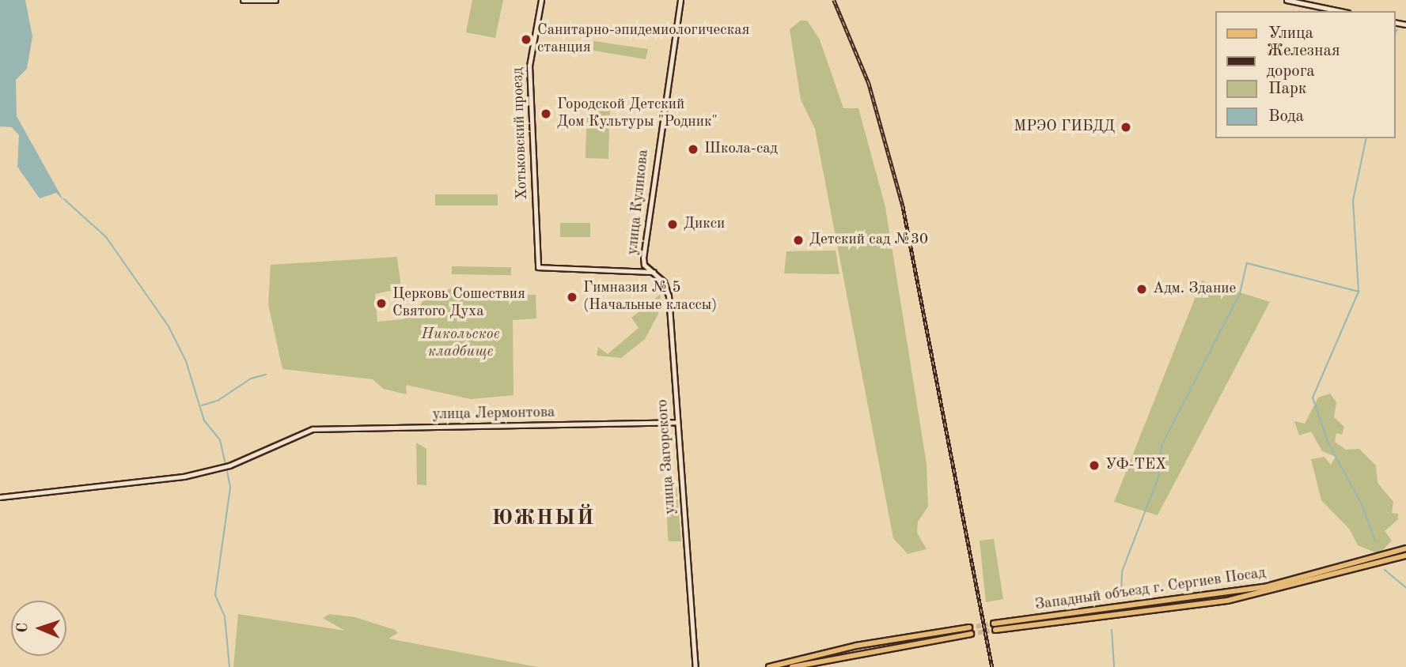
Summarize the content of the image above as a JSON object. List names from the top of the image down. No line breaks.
{"streets":{"main road":["Хотьковский проезд","улица Куликова","улица Лермонтова","улица Загорского","Западный объезд г. Сергиев Посад"]},"crossings":[["Хотьковский проезд","улица Куликова"],["Хотьковский проезд","улица Загорского"],["улица Куликова","улица Загорского"],["улица Лермонтова","улица Загорского"]],"districts":["ЮЖНЫЙ"],"parks":["Никольское кладбище"],"places":["Санитарно-эпидемиологическая станция","Городской Детский Дом Культуры \"Родник\"","МРЭО ГИБДД","Школа-сад","Дикси","Детский сад №30","Адм. Здание","Гимназия № 5 (Начальные классы)","Церковь Сошествия Святого Духа","УФ-ТЕХ"],"legend":["Улица","Железная дорога","Парк","Вода"],"north":"left"}
